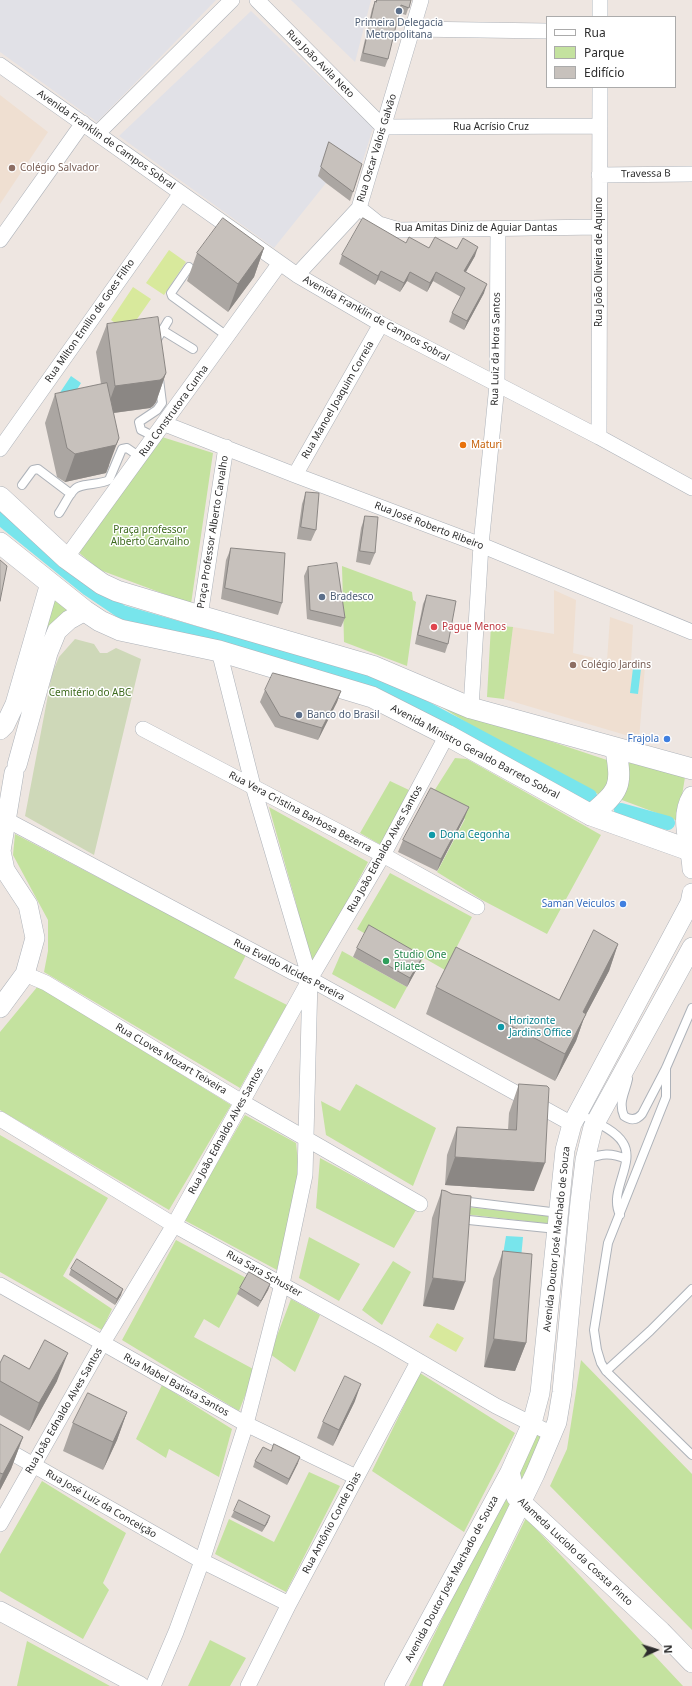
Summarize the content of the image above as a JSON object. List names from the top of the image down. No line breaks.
{"streets":{"main road":["Avenida Ministro Geraldo Barreto Sobral"],"street":["Rua João Avila Neto","Rua Acrísio Cruz","Avenida Franklin de Campos Sobral","Rua Oscar Valois Galvão","Travessa B","Rua Amitas Diniz de Aguiar Dantas","Rua João Oliveira de Aquino","Rua Milton Emilio de Goes Filho","Rua Luiz da Hora Santos","Rua Manoel Joaquim Correia","Rua Construtora Cunha","Rua José Roberto Ribeiro","Praça Professor Alberto Carvalho","Rua Vera Cristina Barbosa Bezerra","Rua João Ednaldo Alves Santos","Rua Evaldo Alcides Pereira","Rua CLoves Mozart Teixeira","Avenida Doutor José Machado de Souza","Rua Sara Schuster","Rua Mabel Batista Santos","Rua José Luiz da Conceição","Rua Antônio Conde Dias","Alameda Luciolo da Cossta Pinto"]},"crossings":[["Rua João Avila Neto","Rua Acrísio Cruz"],["Rua João Avila Neto","Rua Oscar Valois Galvão"],["Rua Acrísio Cruz","Rua Oscar Valois Galvão"],["Rua Acrísio Cruz","Rua João Oliveira de Aquino"],["Avenida Franklin de Campos Sobral","Rua Oscar Valois Galvão"],["Avenida Franklin de Campos Sobral","Rua João Oliveira de Aquino"],["Avenida Franklin de Campos Sobral","Rua Milton Emilio de Goes Filho"],["Avenida Franklin de Campos Sobral","Rua Luiz da Hora Santos"],["Avenida Franklin de Campos Sobral","Rua Manoel Joaquim Correia"],["Avenida Franklin de Campos Sobral","Rua Construtora Cunha"],["Rua Oscar Valois Galvão","Rua Amitas Diniz de Aguiar Dantas"],["Travessa B","Rua João Oliveira de Aquino"],["Rua Amitas Diniz de Aguiar Dantas","Rua João Oliveira de Aquino"],["Rua Amitas Diniz de Aguiar Dantas","Rua Luiz da Hora Santos"],["Rua Luiz da Hora Santos","Rua José Roberto Ribeiro"],["Rua Manoel Joaquim Correia","Rua José Roberto Ribeiro"],["Rua Construtora Cunha","Rua José Roberto Ribeiro"],["Rua José Roberto Ribeiro","Praça Professor Alberto Carvalho"],["Avenida Ministro Geraldo Barreto Sobral","Rua João Ednaldo Alves Santos"],["Rua Vera Cristina Barbosa Bezerra","Rua João Ednaldo Alves Santos"],["Rua João Ednaldo Alves Santos","Rua Evaldo Alcides Pereira"],["Rua João Ednaldo Alves Santos","Rua CLoves Mozart Teixeira"],["Rua João Ednaldo Alves Santos","Rua Sara Schuster"],["Rua João Ednaldo Alves Santos","Rua Mabel Batista Santos"],["Rua João Ednaldo Alves Santos","Rua José Luiz da Conceição"],["Rua Evaldo Alcides Pereira","Avenida Doutor José Machado de Souza"],["Avenida Doutor José Machado de Souza","Rua Sara Schuster"],["Avenida Doutor José Machado de Souza","Alameda Luciolo da Cossta Pinto"],["Rua Sara Schuster","Rua Antônio Conde Dias"],["Rua Sara Schuster","Alameda Luciolo da Cossta Pinto"],["Rua Mabel Batista Santos","Rua Antônio Conde Dias"],["Rua José Luiz da Conceição","Rua Antônio Conde Dias"]],"parks":["Praça professor Alberto Carvalho","Cemitério do ABC"],"places":["Primeira Delegacia Metropolitana","Colégio Salvador","Maturi","Bradesco","Pague Menos","Colégio Jardins","Banco do Brasil","Frajola","Dona Cegonha","Saman Veiculos","Studio One Pilates","Horizonte Jardins Office"],"legend":["Rua","Parque","Edifício"],"north":"right"}
